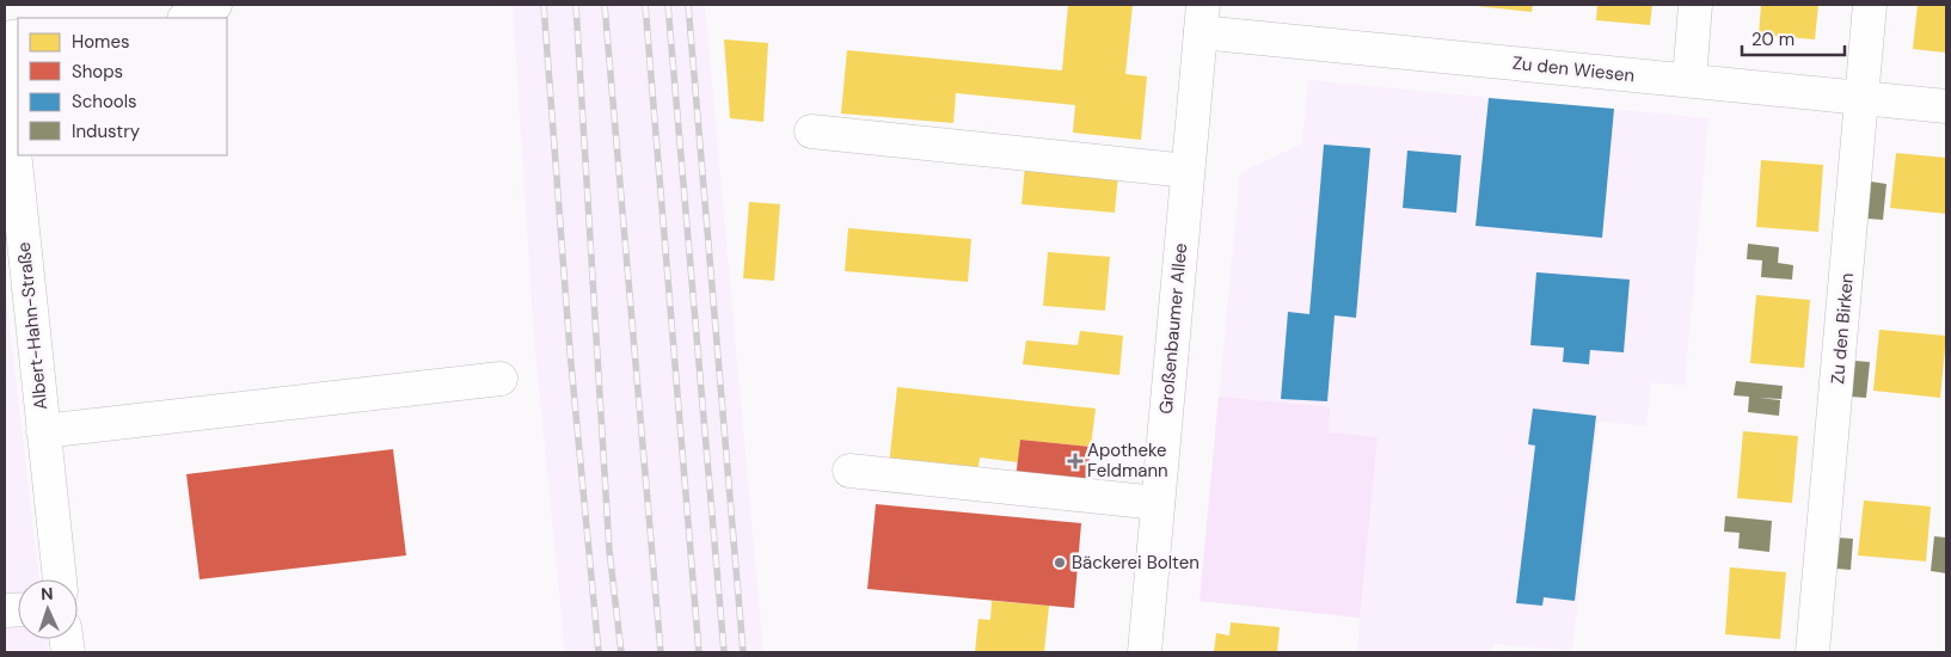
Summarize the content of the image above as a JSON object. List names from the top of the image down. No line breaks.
{"streets":{"street":["Zu den Wiesen","Albert-Hahn-Straße","Großenbaumer Allee","Zu den Birken"]},"crossings":[["Zu den Wiesen","Großenbaumer Allee"],["Zu den Wiesen","Zu den Birken"]],"places":{"health":["Apotheke Feldmann"],"other":["Bäckerei Bolten"]},"legend":["Homes","Shops","Schools","Industry"],"scale_bar":"20 m","north":"top"}
